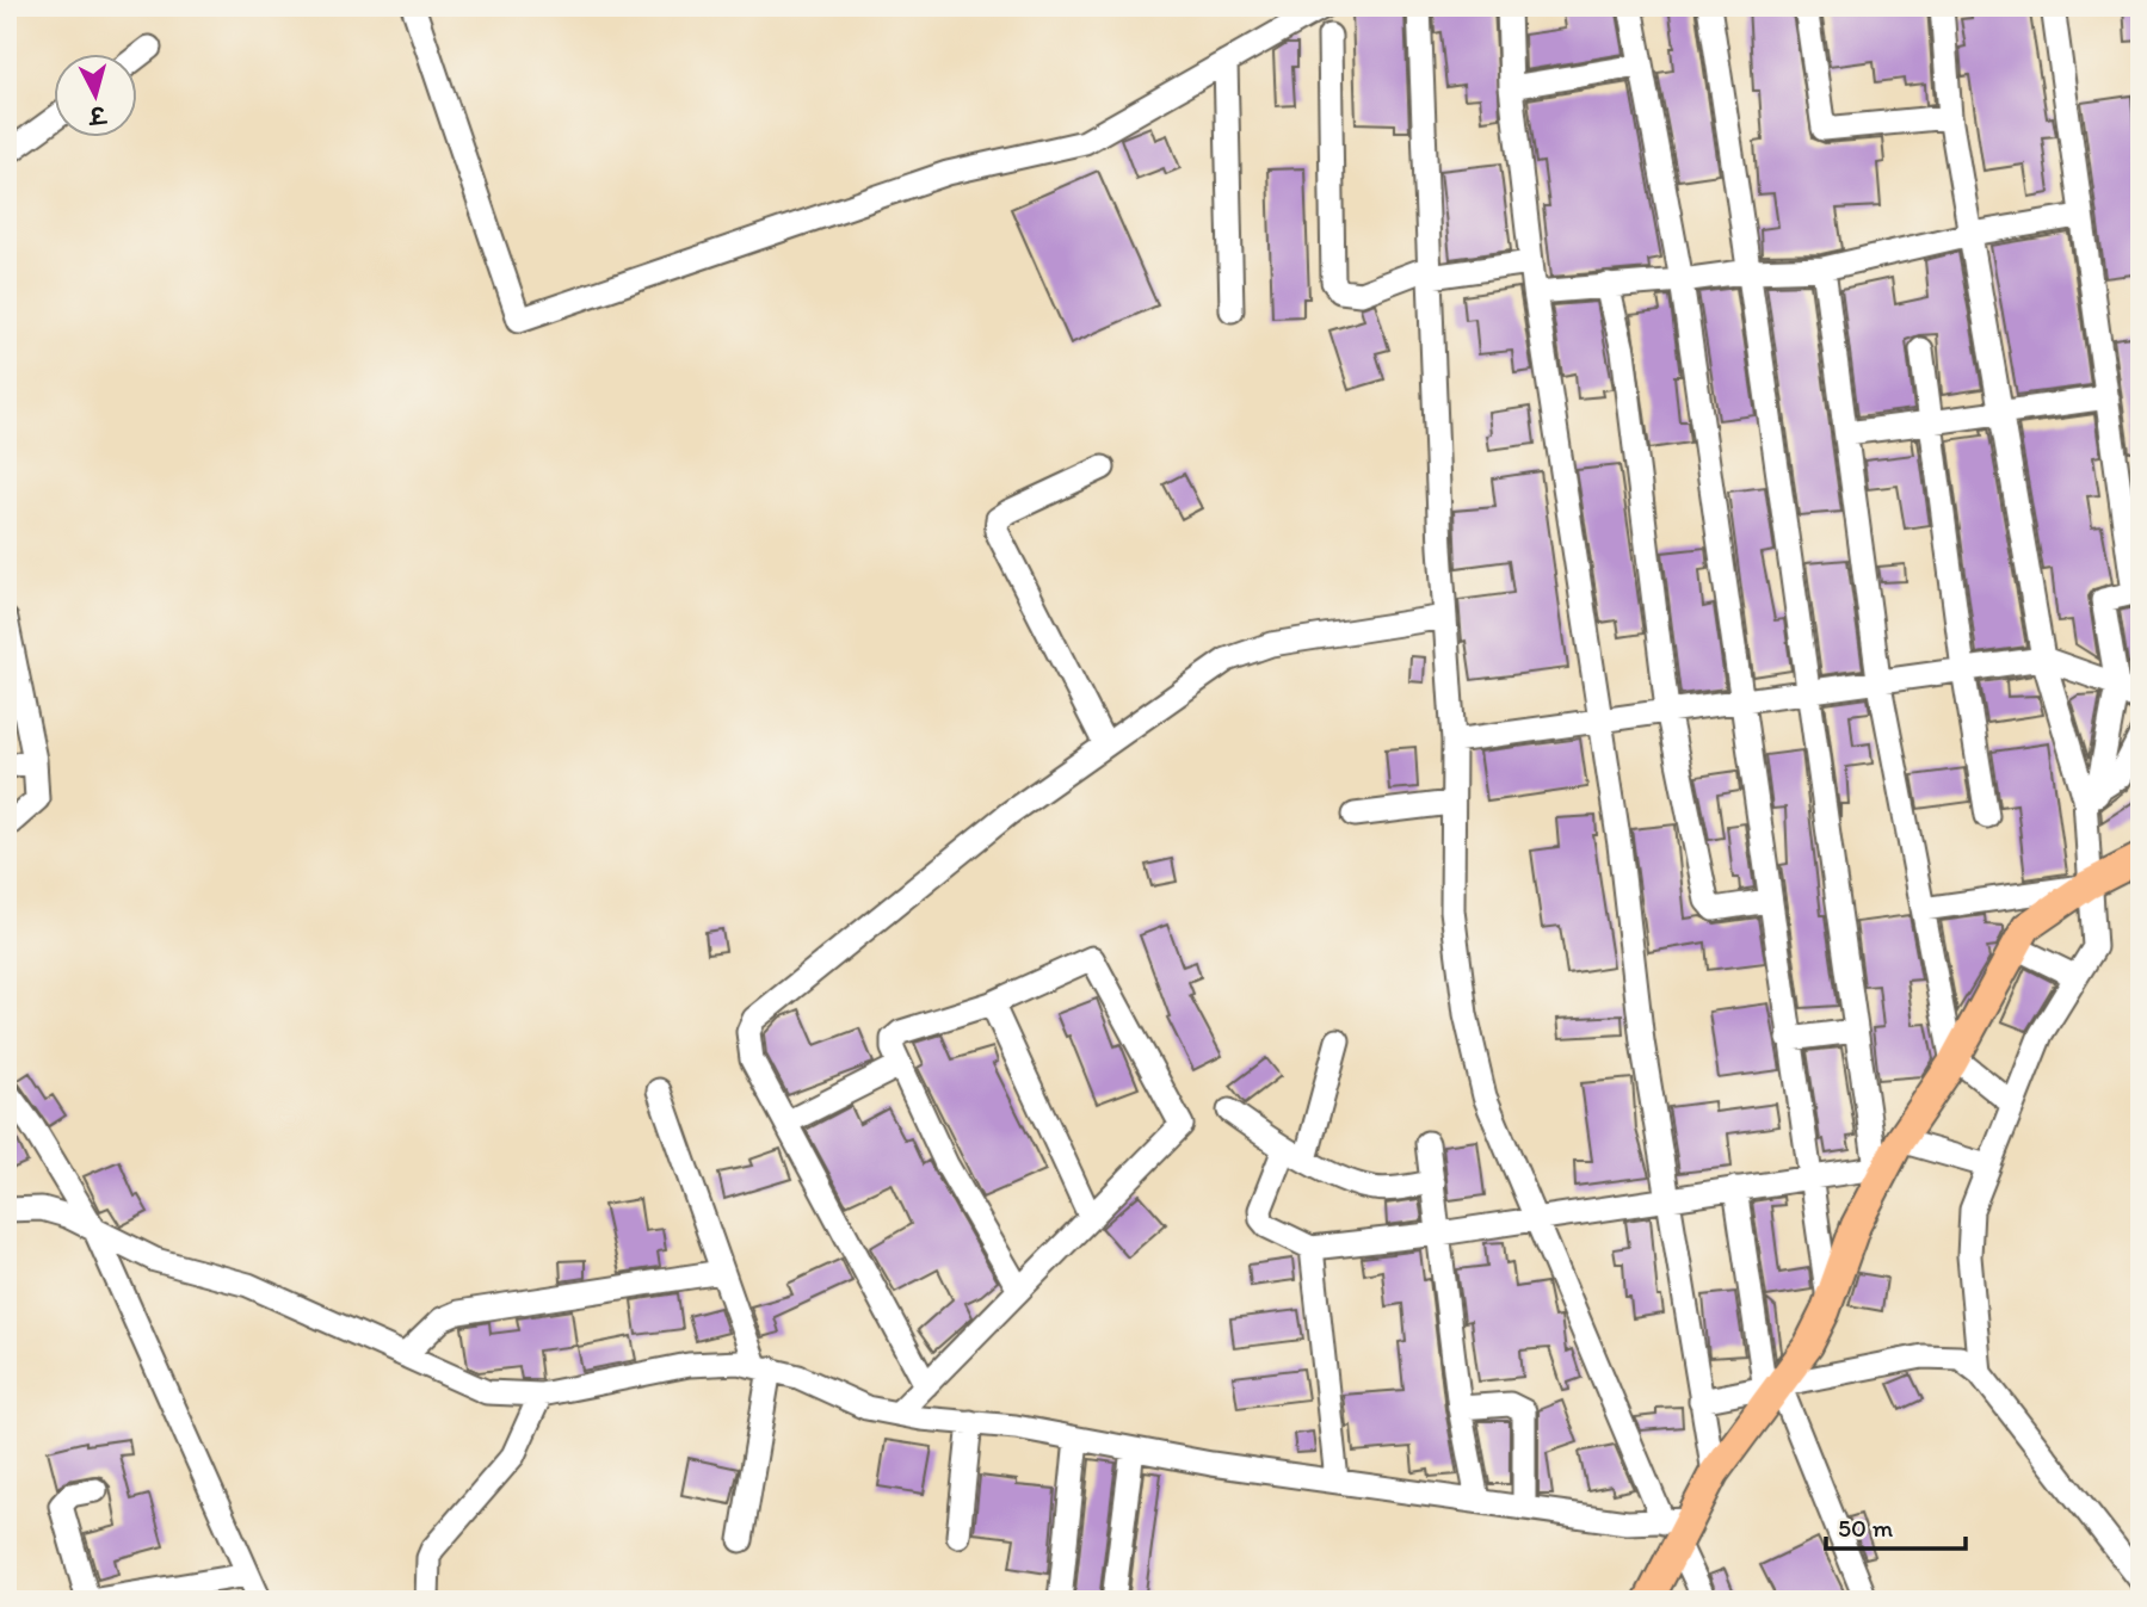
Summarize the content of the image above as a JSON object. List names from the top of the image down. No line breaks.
{"scale_bar":"50 m","north":"bottom"}
